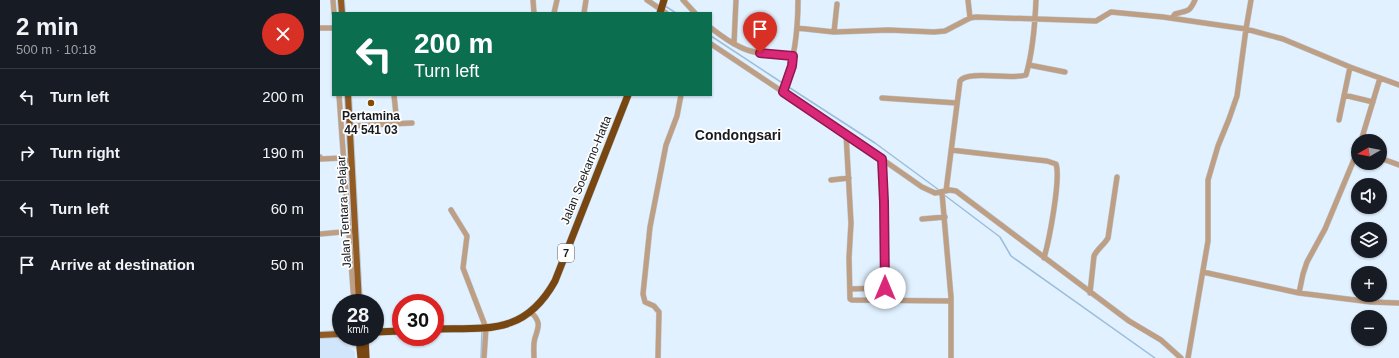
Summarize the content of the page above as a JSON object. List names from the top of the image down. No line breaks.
{"streets":{"highway":["Jalan Soekarno-Hatta","7"],"main road":["Jalan Tentara Pelajar"]},"districts":["Condongsari"],"places":["Pertamina 44 541 03"],"north":"left","page":{"heading":["2 min","500 m · 10:18"],"turn":["200 m","Turn left"],"list":[{"name":"Turn left","value":"200 m"},{"name":"Turn right","value":"190 m"},{"name":"Turn left","value":"60 m"},{"name":"Arrive at destination","value":"50 m"}],"map_buttons":["+","−"],"speed":"28 km/h","limit":"30"}}
